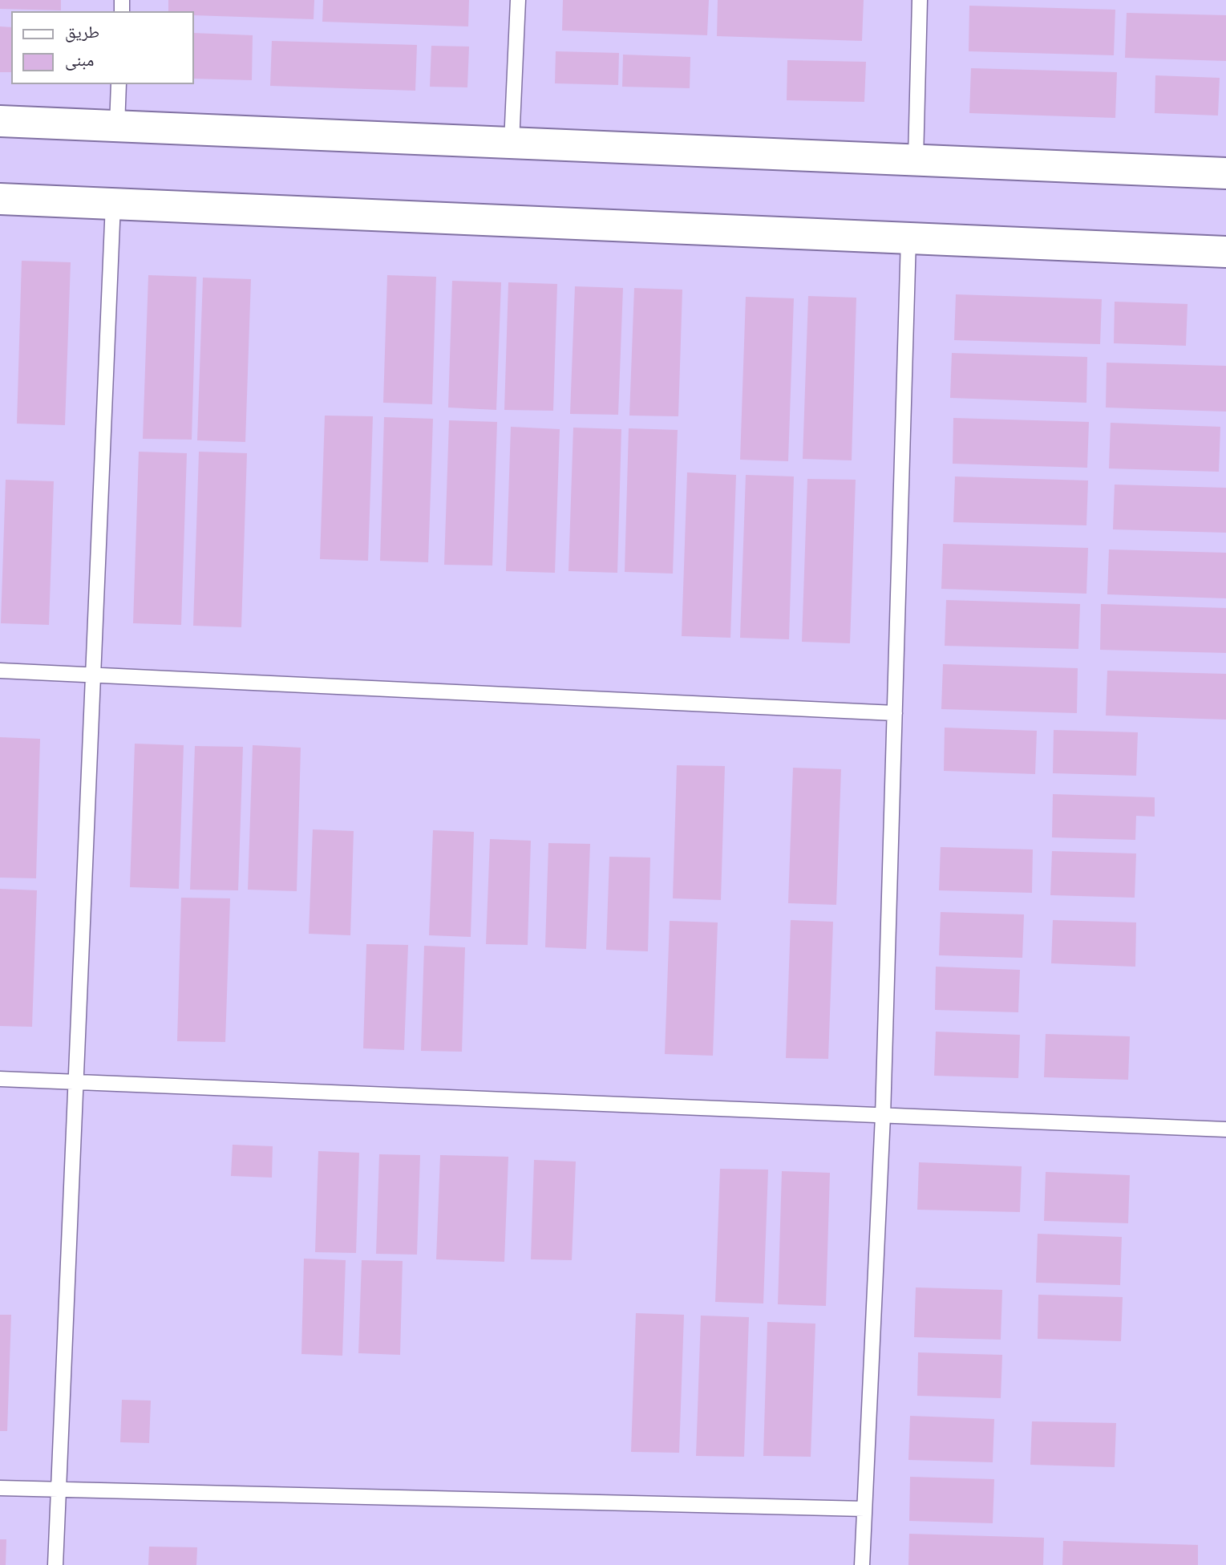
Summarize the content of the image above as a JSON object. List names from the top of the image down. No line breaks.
{"legend":["طريق","مبنى"]}
